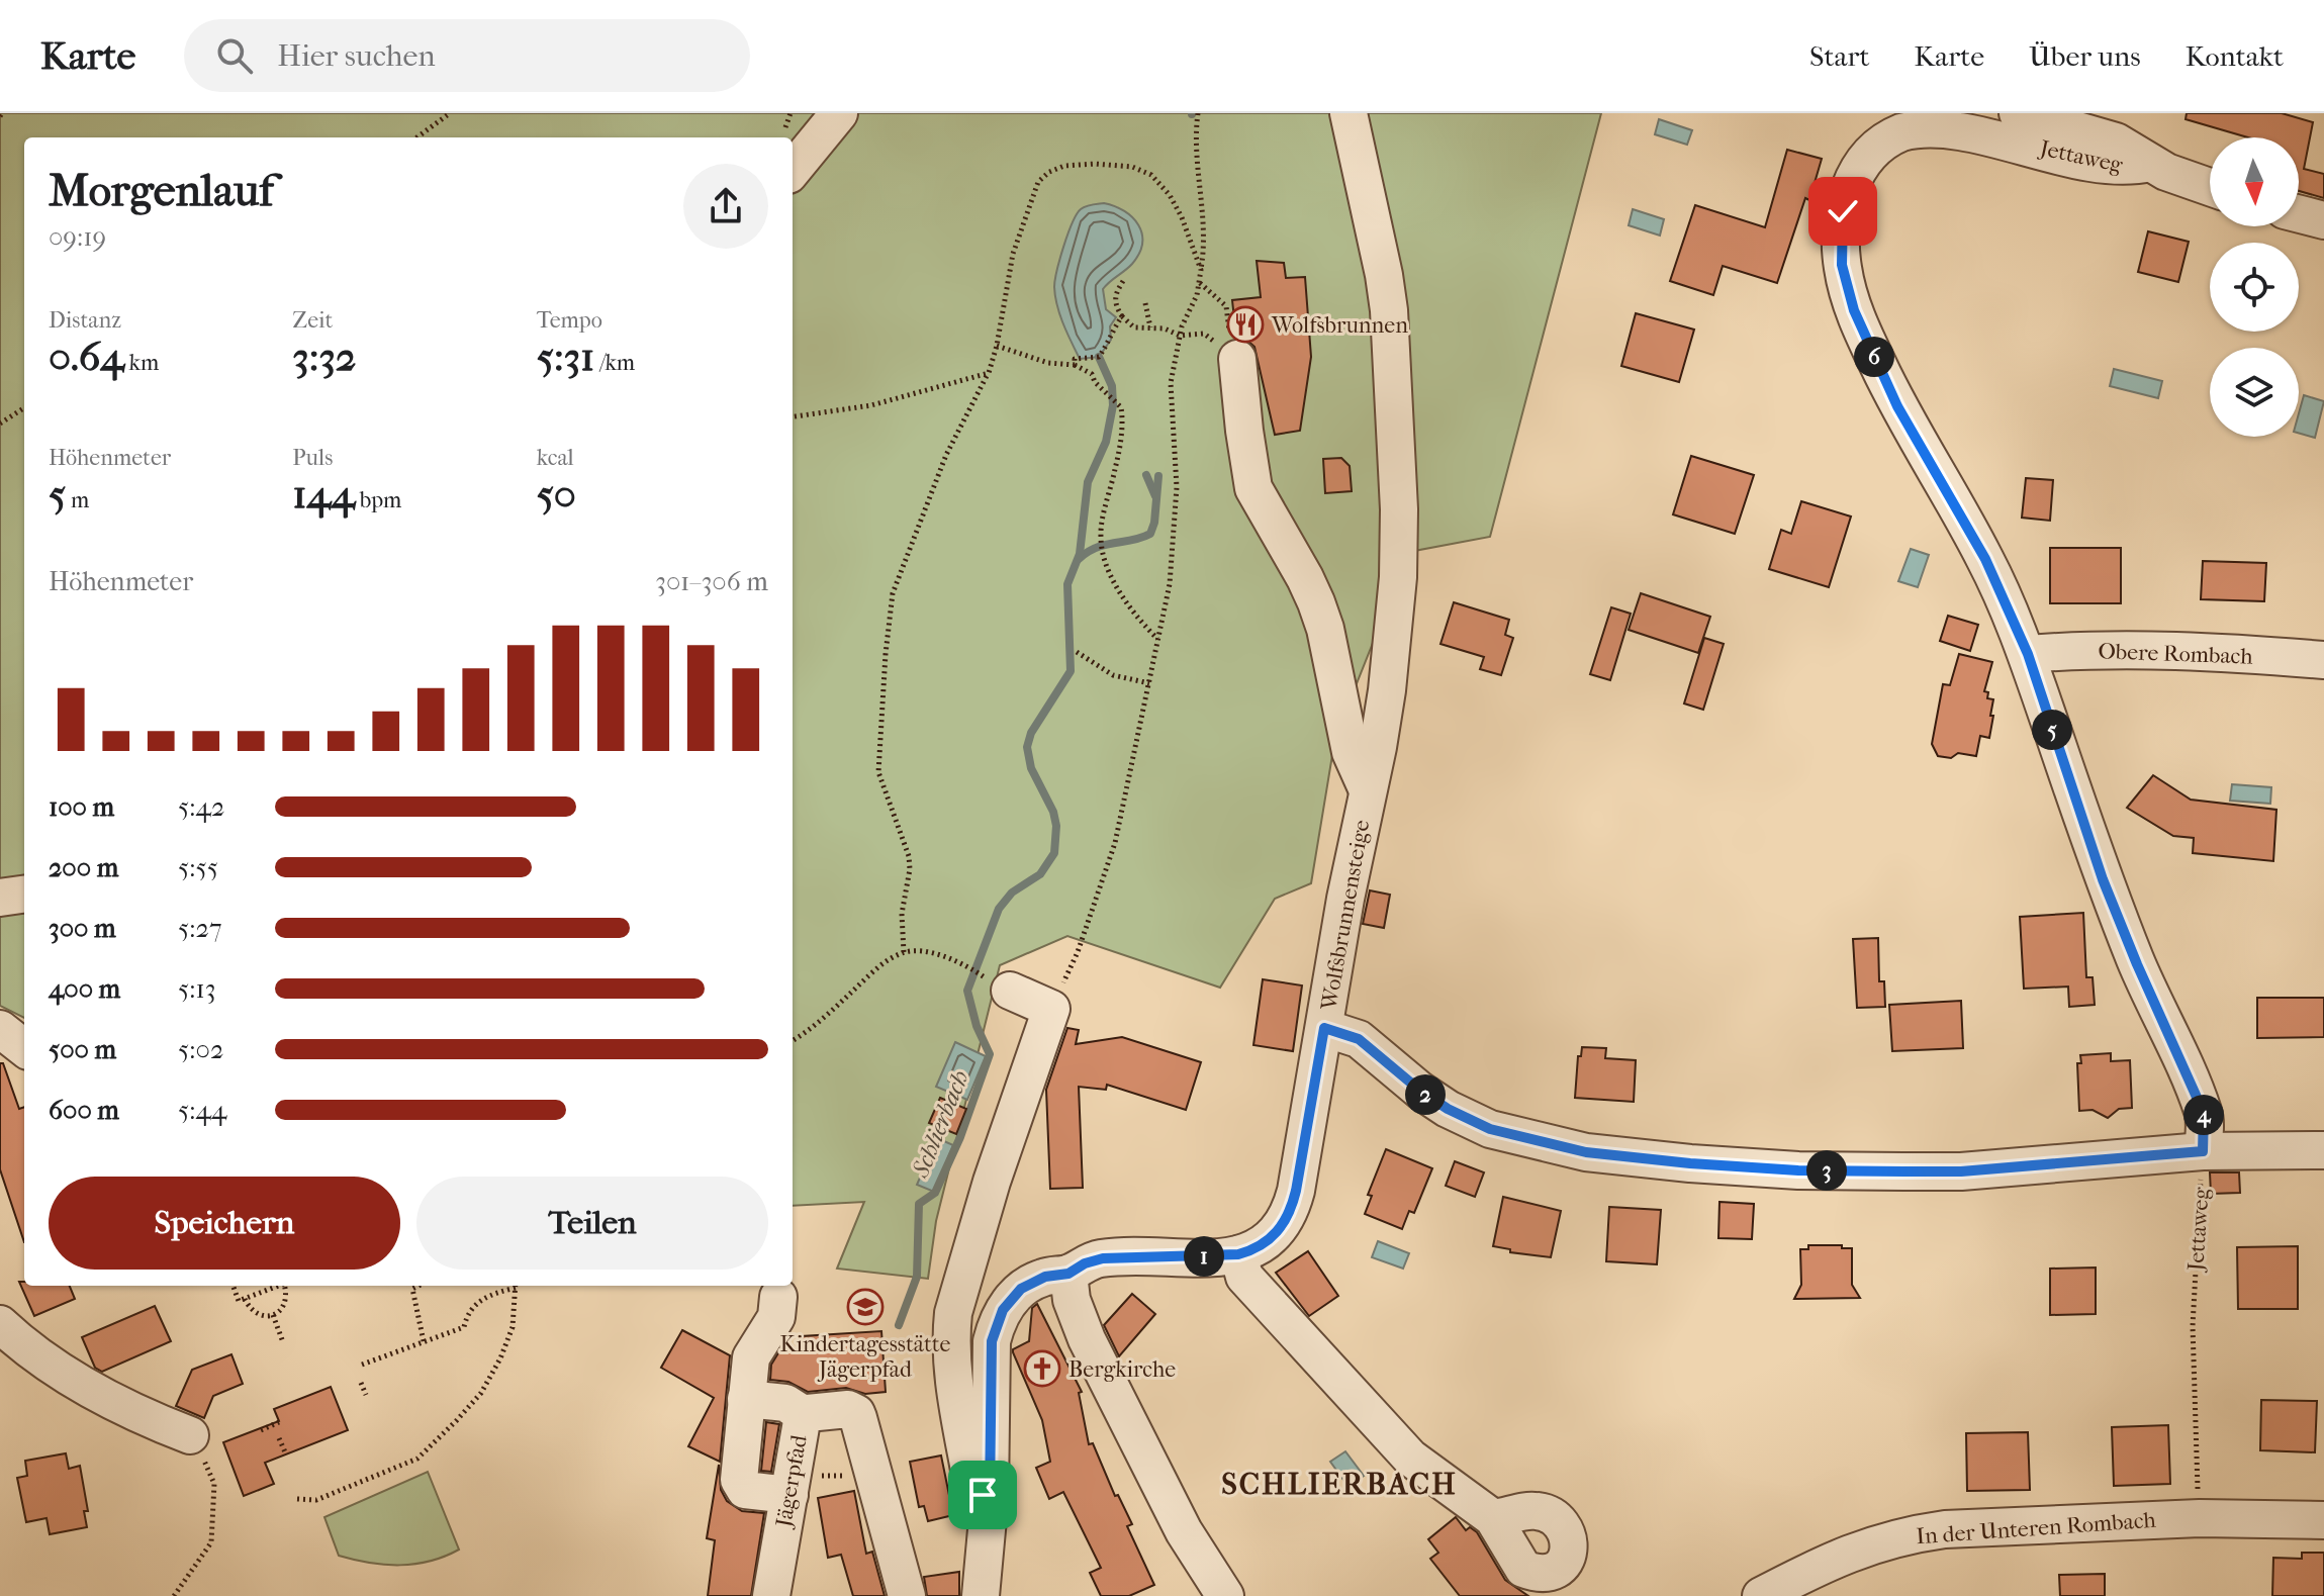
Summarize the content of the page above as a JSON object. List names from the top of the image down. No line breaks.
{"streets":{"street":["Jettaweg","Obere Rombach","Wolfsbrunnensteige","Jägerpfad","In der Unteren Rombach"]},"crossings":[["Jettaweg","Obere Rombach"],["Jettaweg","In der Unteren Rombach"]],"districts":["SCHLIERBACH"],"water":["Schlierbach"],"places":{"restaurant":["Wolfsbrunnen"],"school or university":["Kindertagesstätte Jägerpfad"],"church":["Bergkirche"]},"north":"bottom","page":{"header":"Karte","search":"Hier suchen","nav":["Start","Karte","Über uns","Kontakt"],"heading":["Morgenlauf","09:19"],"stats":[["Distanz","0.64 km"],["Zeit","3:32"],["Tempo","5:31 /km"],["Höhenmeter","5 m"],["Puls","144 bpm"],["kcal","50"]],"pins":["6","5","2","4","3","1"],"chart":["Höhenmeter","301–306 m"],"list":[{"name":"100 m","note":"5:42"},{"name":"200 m","note":"5:55"},{"name":"300 m","note":"5:27"},{"name":"400 m","note":"5:13"},{"name":"500 m","note":"5:02"},{"name":"600 m","note":"5:44"}],"buttons":["Speichern","Teilen"]}}
